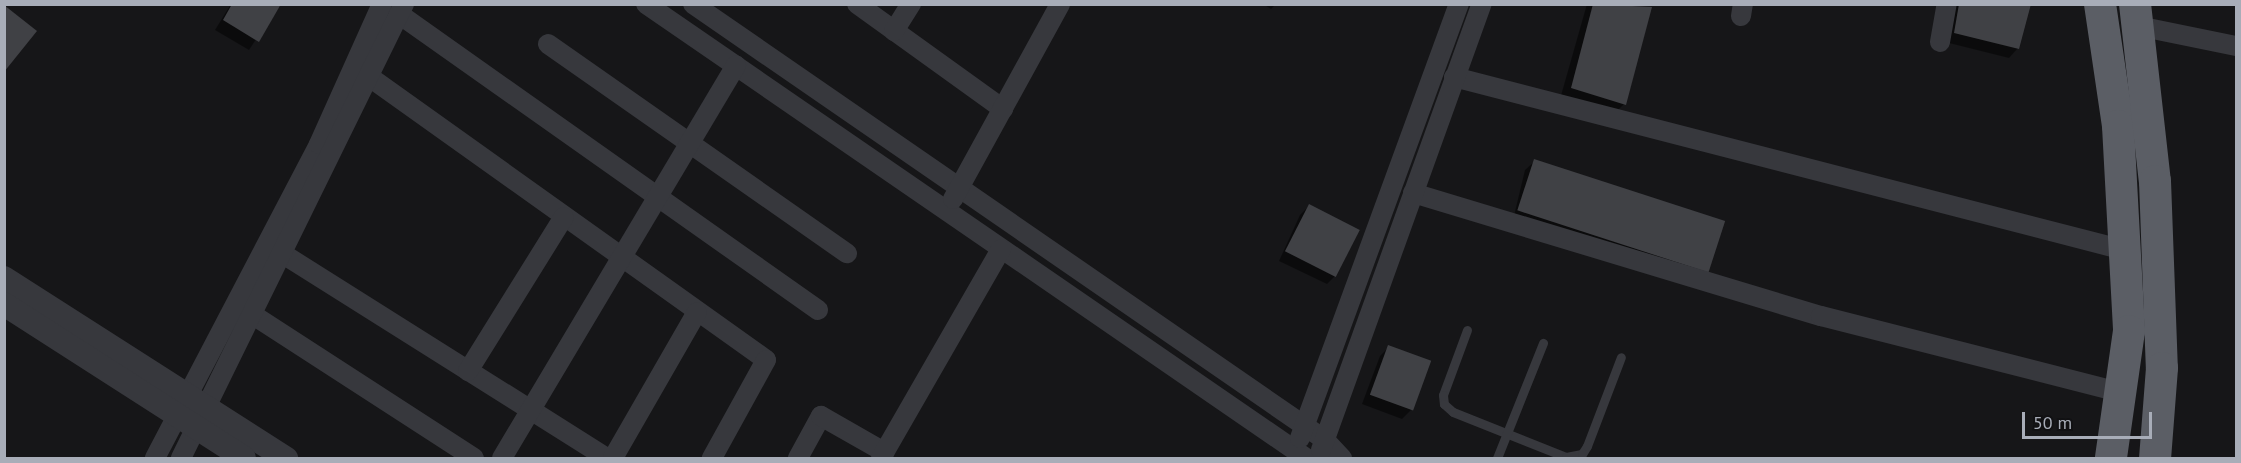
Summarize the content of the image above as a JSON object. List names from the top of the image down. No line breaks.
{"scale_bar":"50 m"}
